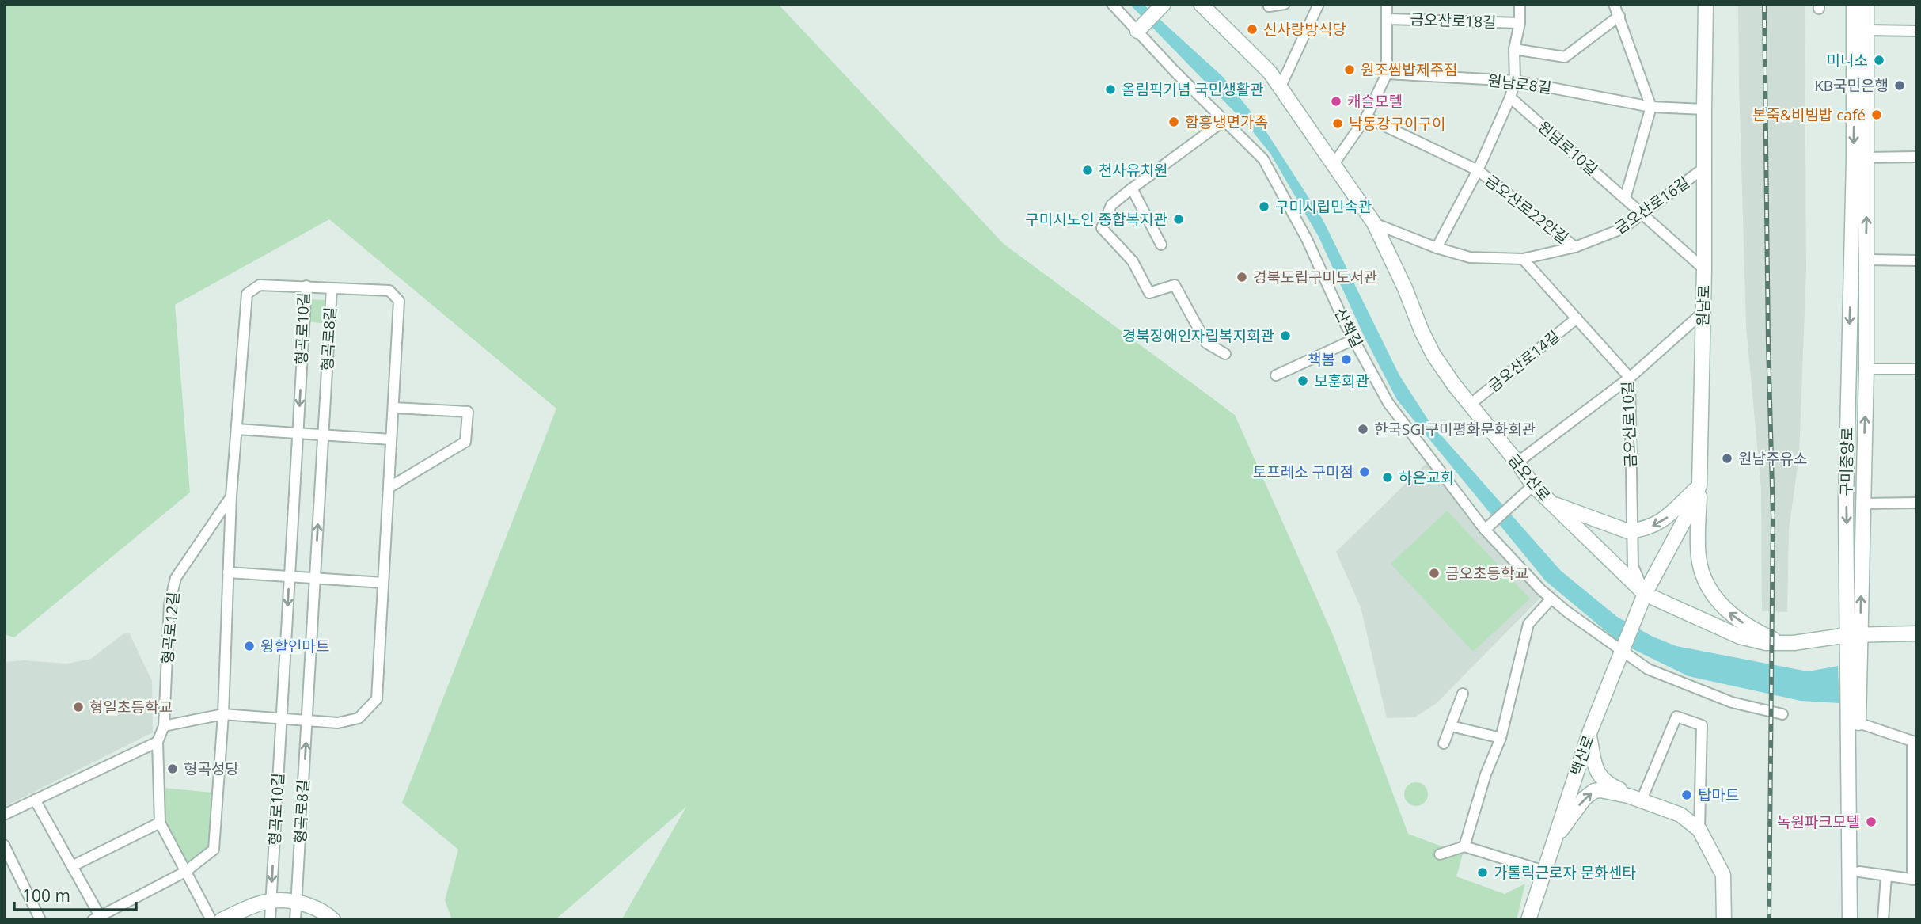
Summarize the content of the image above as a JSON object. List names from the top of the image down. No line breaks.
{"streets":{"street":["금오산로18길","원남로8길","원남로10길","금오산로16길","금오산로22안길","원남로","산책길","형곡로10길","형곡로8길","금오산로14길","금오산로10길","구미중앙로","금오산로","형곡로12길","백산로"]},"crossings":[["금오산로18길","원남로8길"],["금오산로18길","금오산로22안길"],["금오산로18길","금오산로"],["원남로8길","금오산로22안길"],["원남로8길","원남로"],["원남로10길","금오산로22안길"],["금오산로16길","금오산로22안길"],["금오산로16길","원남로"],["금오산로16길","금오산로10길"],["금오산로16길","금오산로"],["원남로","금오산로10길"],["원남로","금오산로"],["원남로","백산로"],["산책길","백산로"],["형곡로10길","형곡로12길"],["금오산로14길","금오산로10길"],["금오산로14길","금오산로"],["금오산로10길","금오산로"],["금오산로10길","백산로"],["구미중앙로","금오산로"],["금오산로","백산로"]],"places":["신사랑방식당","미니소","원조쌈밥제주점","KB국민은행","올림픽기념 국민생활관","캐슬모텔","본죽&비빔밥 café","함흥냉면가족","낙동강구이구이","천사유치원","구미시립민속관","구미시노인 종합복지관","경북도립구미도서관","경북장애인자립복지회관","책봄","보훈회관","한국SGI구미평화문화회관","원남주유소","토프레소 구미점","하은교회","금오초등학교","윙할인마트","형일초등학교","형곡성당","탑마트","녹원파크모텔","가톨릭근로자 문화센타"],"scale_bar":"100 m"}
